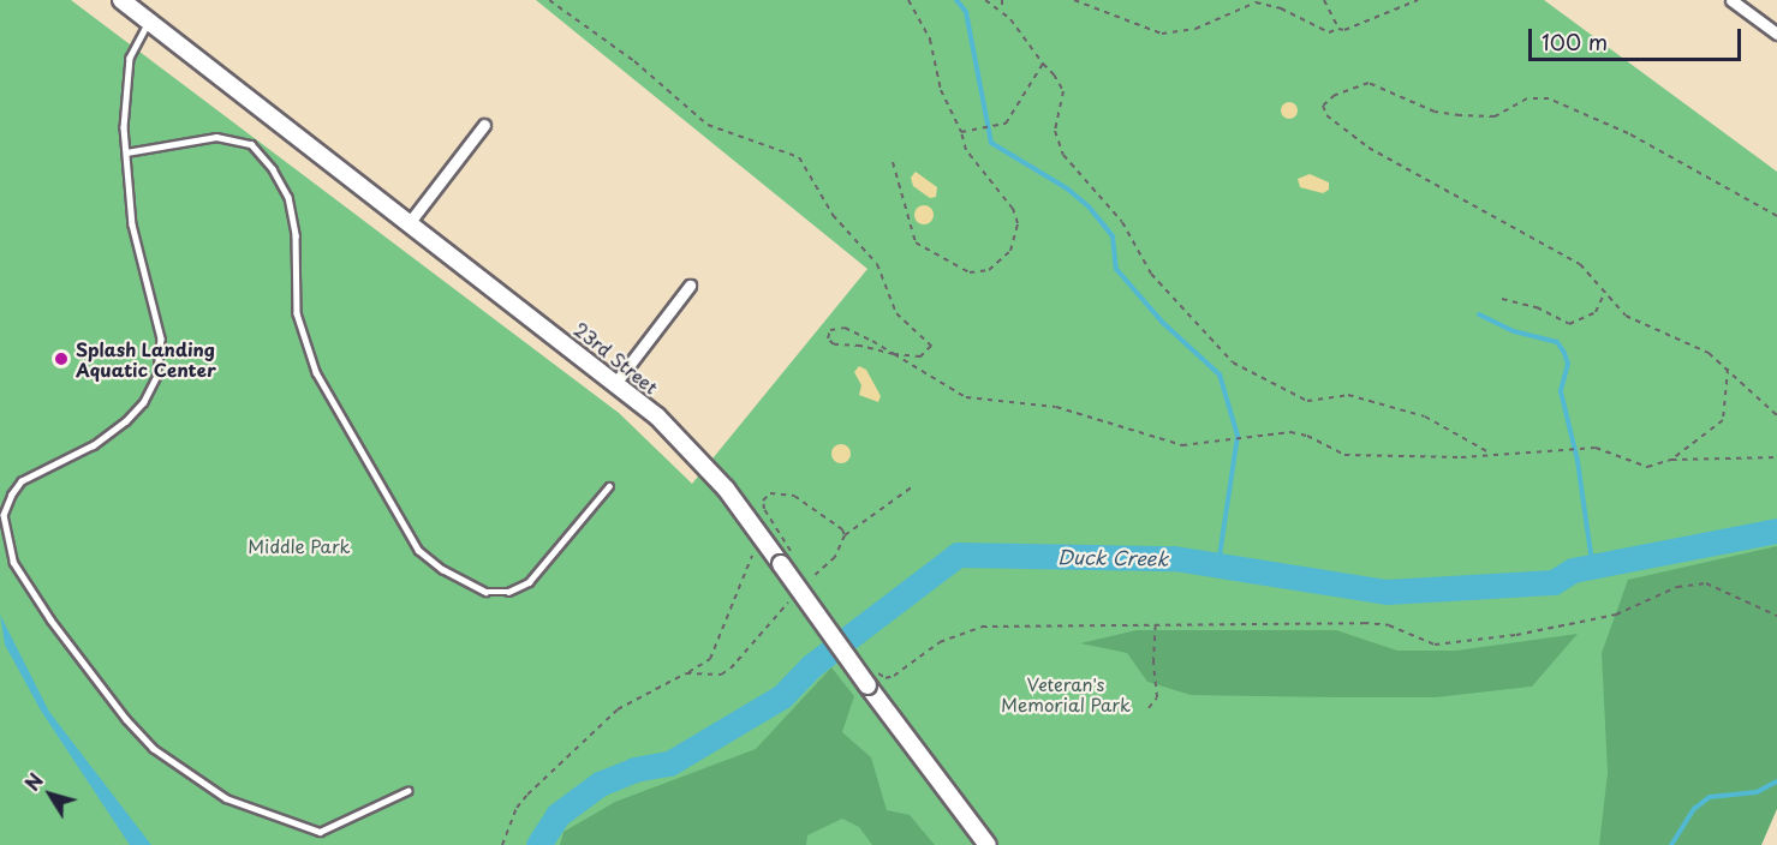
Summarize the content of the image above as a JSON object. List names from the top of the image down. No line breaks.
{"streets":{"street":["23rd Street"]},"water":["Duck Creek"],"parks":["Middle Park","Veteran's Memorial Park"],"places":["Splash Landing Aquatic Center"],"scale_bar":"100 m","north":"top left"}
